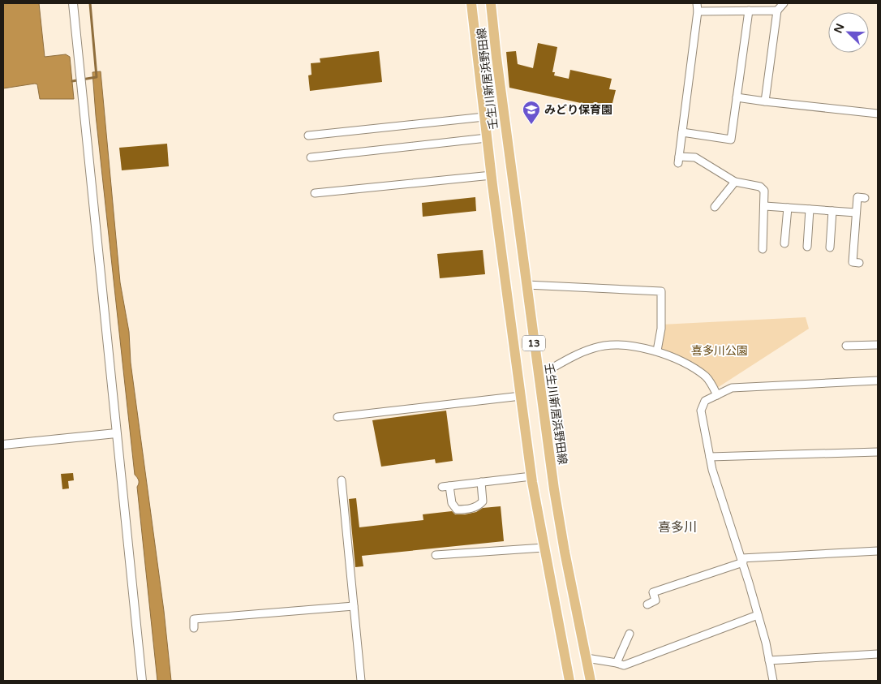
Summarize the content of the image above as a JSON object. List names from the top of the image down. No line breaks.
{"streets":{"main road":["壬生川新居浜野田線","13"]},"districts":["喜多川"],"parks":["喜多川公園"],"places":{"school or university":["みどり保育園"]},"north":"top left"}
